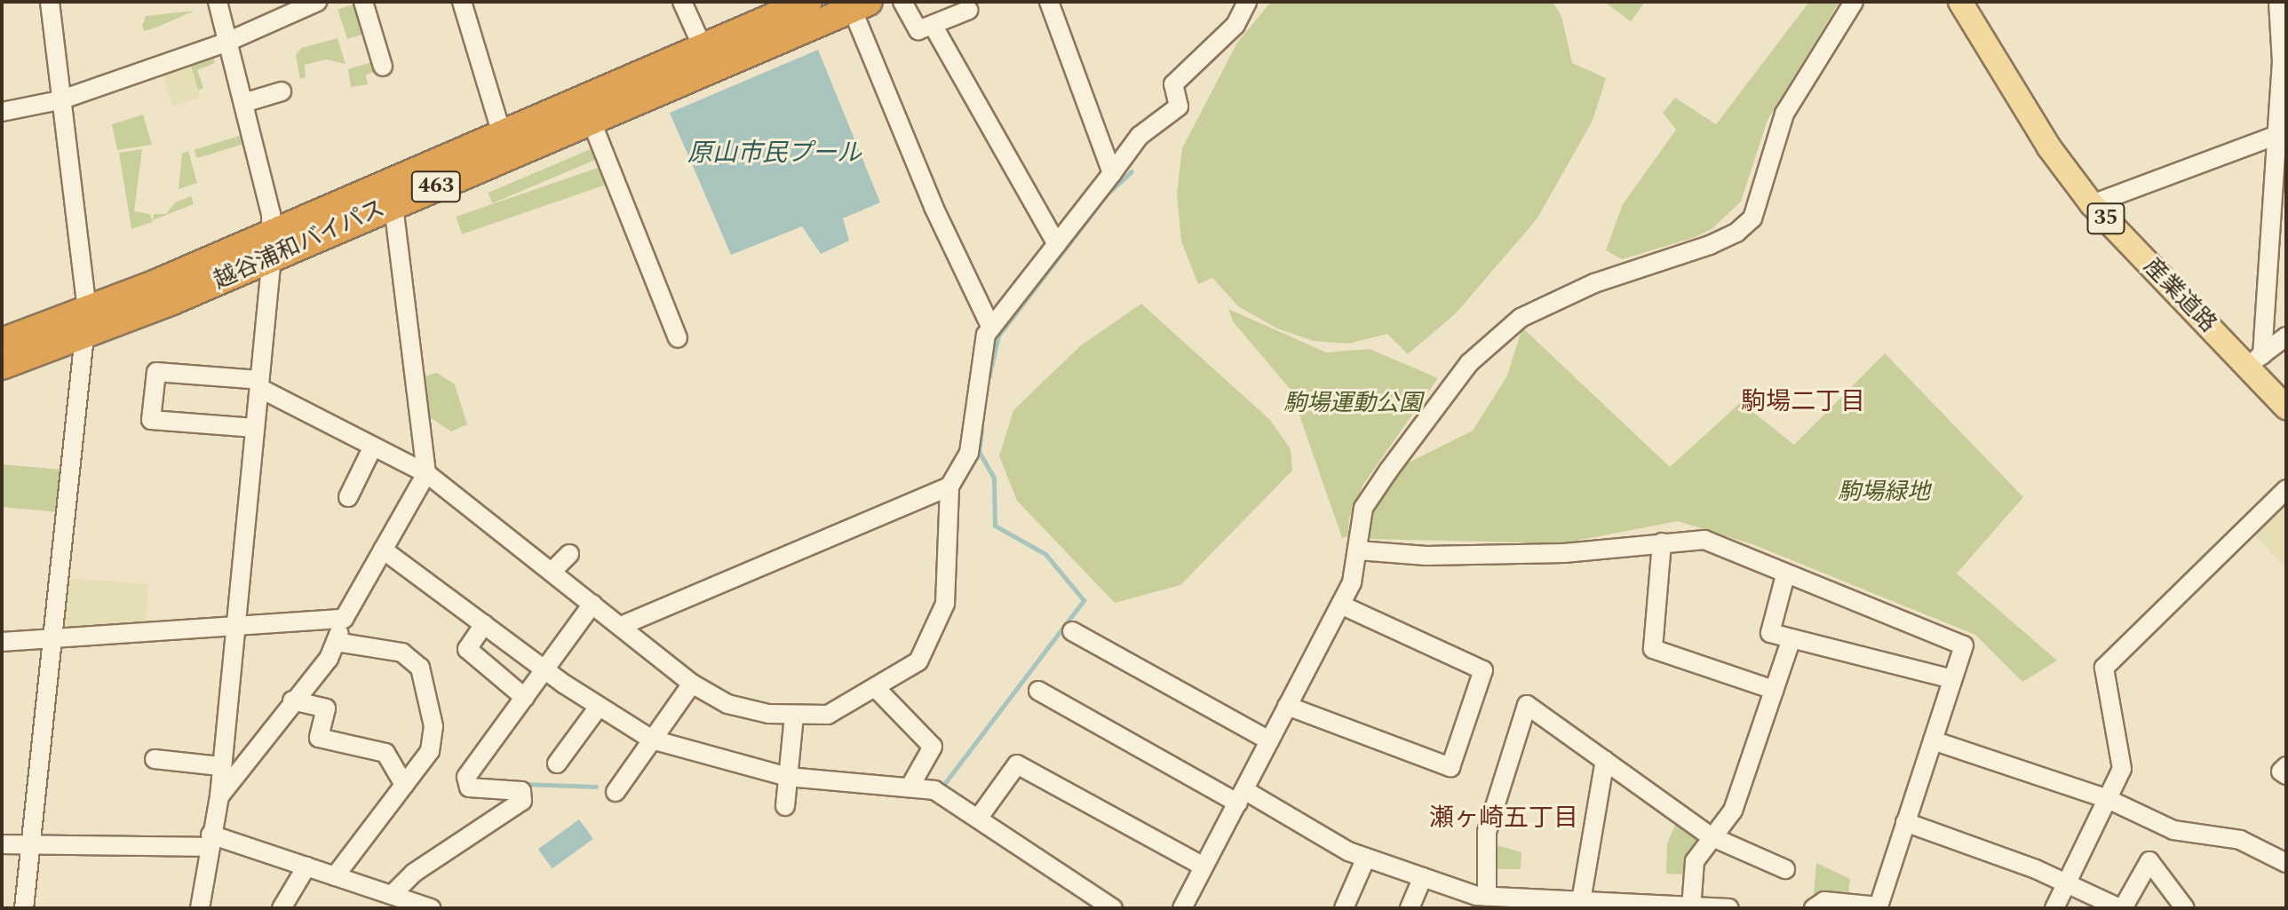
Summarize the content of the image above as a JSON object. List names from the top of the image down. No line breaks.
{"streets":{"highway":["463","越谷浦和バイパス"],"main road":["35","産業道路"]},"districts":["駒場二丁目","瀬ヶ崎五丁目"],"water":["原山市民プール"],"parks":["駒場運動公園","駒場緑地"]}
